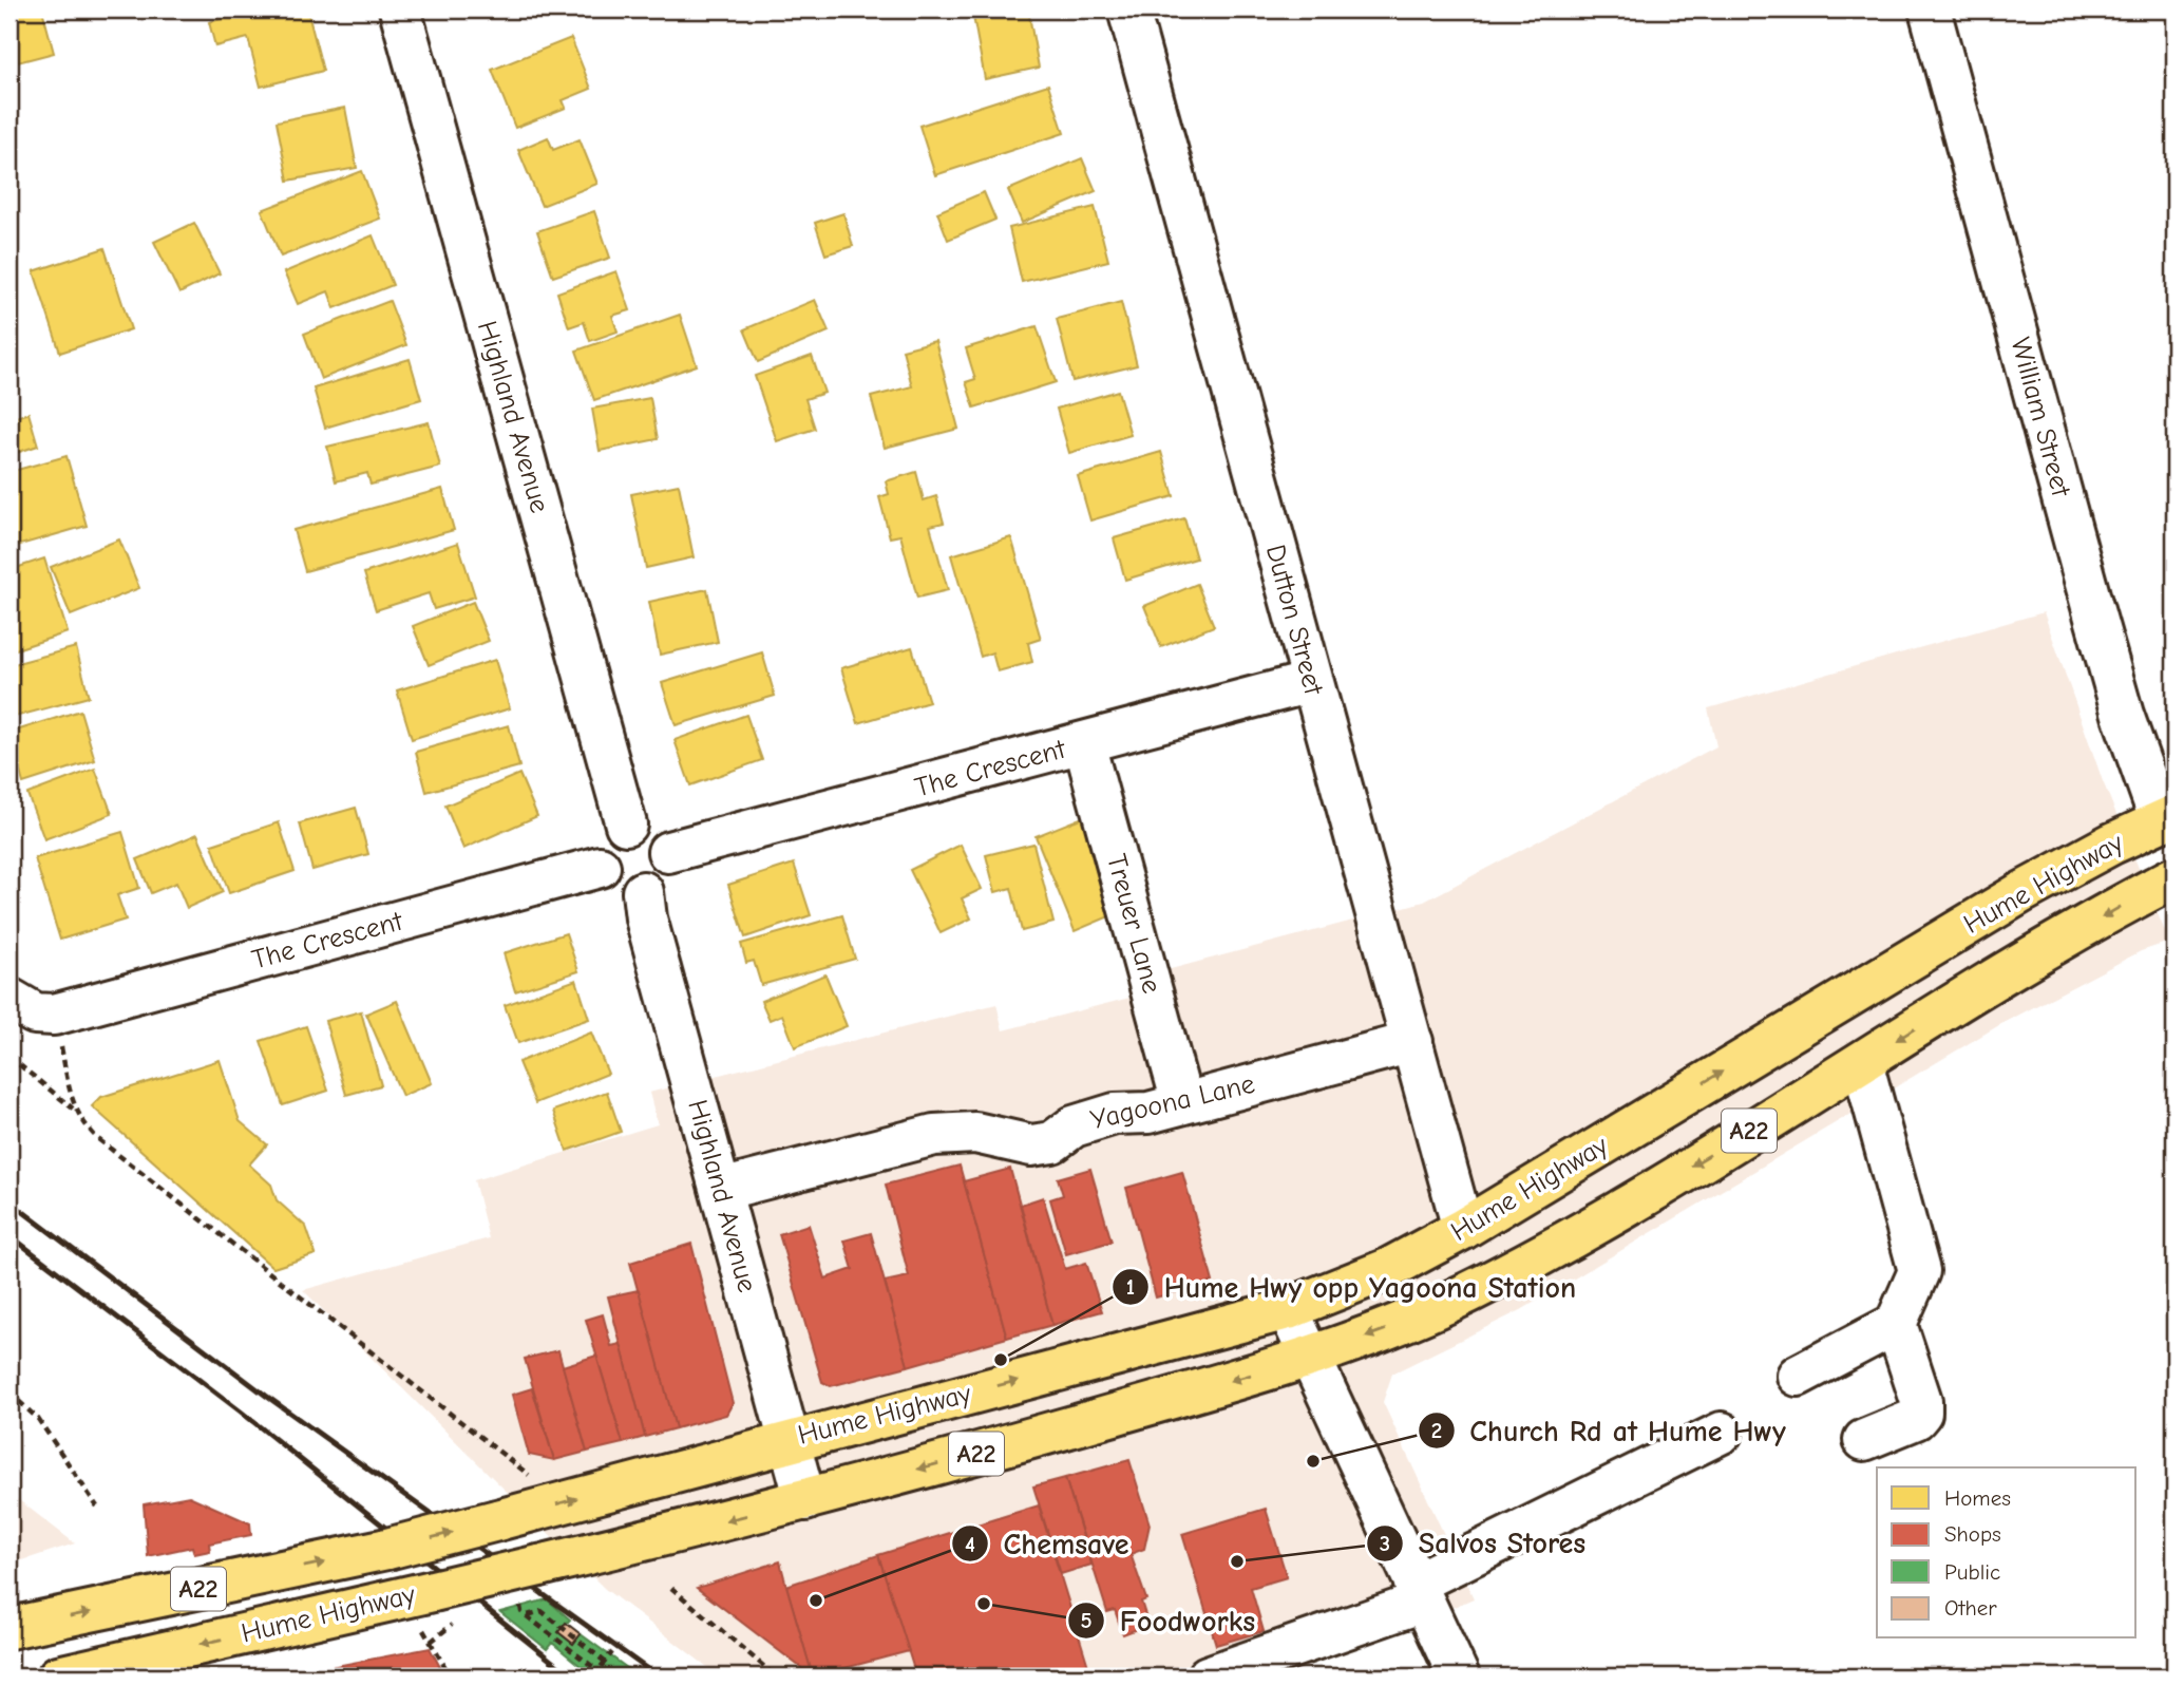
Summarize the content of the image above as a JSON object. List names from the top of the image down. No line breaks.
{"streets":{"highway":["Hume Highway","A22"],"street":["Highland Avenue","William Street","Dutton Street","The Crescent","Treuer Lane","Yagoona Lane"]},"crossings":[["Highland Avenue","The Crescent"],["Highland Avenue","Hume Highway"],["Highland Avenue","Yagoona Lane"],["William Street","Hume Highway"],["Dutton Street","The Crescent"],["Dutton Street","Hume Highway"],["Dutton Street","Yagoona Lane"],["The Crescent","Treuer Lane"],["Treuer Lane","Yagoona Lane"]],"places":["Hume Hwy opp Yagoona Station","Church Rd at Hume Hwy","Salvos Stores","Chemsave","Foodworks"],"legend":["Homes","Shops","Public","Other"]}
